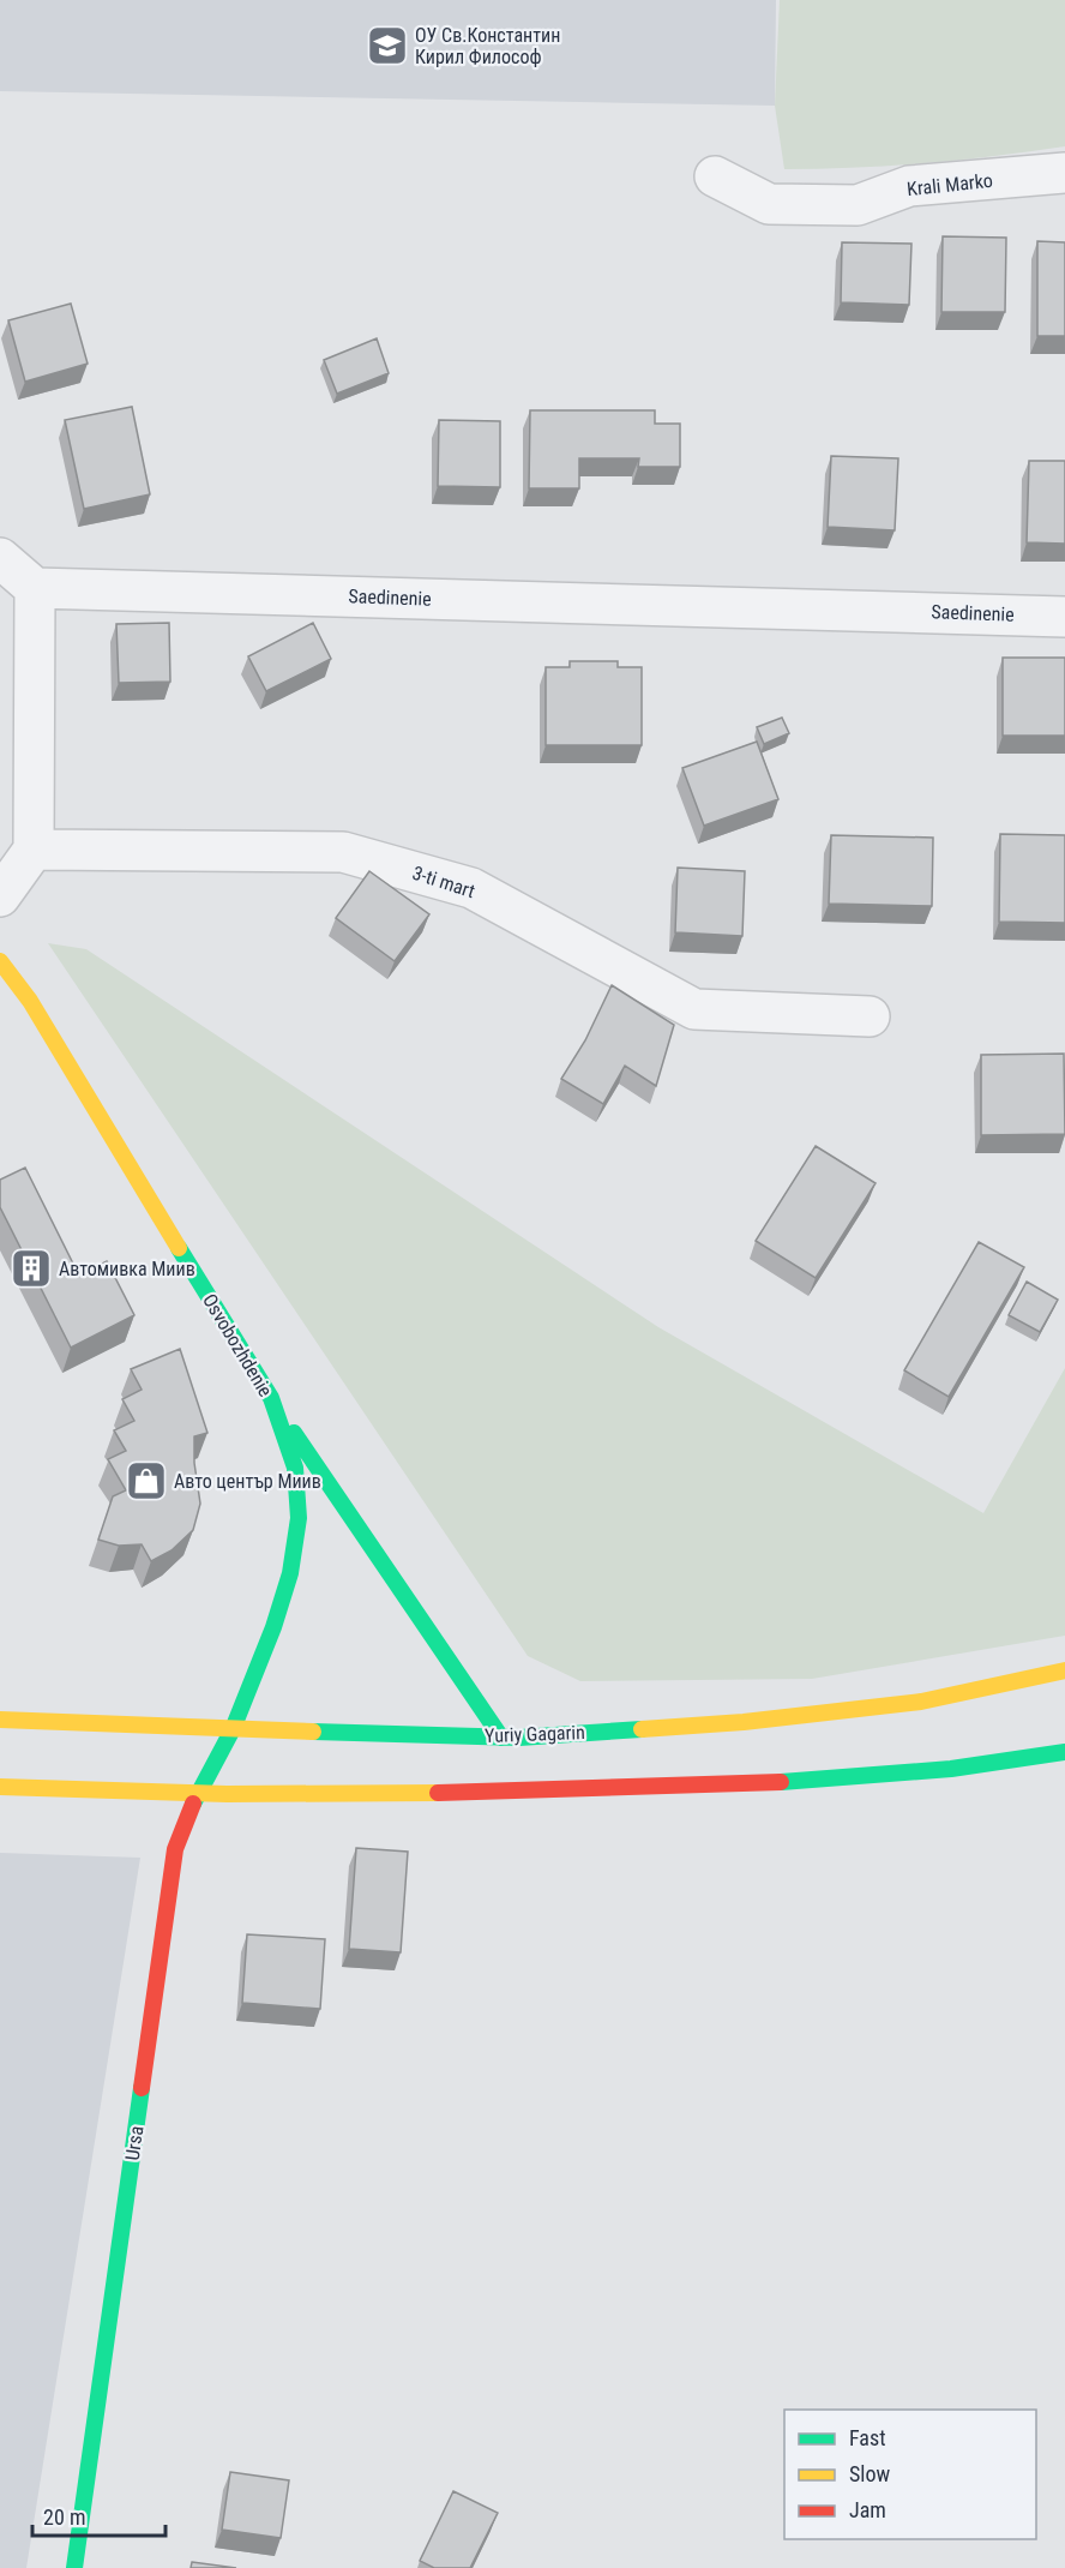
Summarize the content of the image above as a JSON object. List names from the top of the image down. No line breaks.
{"streets":{"street":["Krali Marko","Saedinenie","3-ti mart","Osvobozhdenie","Yuriy Gagarin","Ursa"]},"crossings":[["Osvobozhdenie","Yuriy Gagarin"],["Osvobozhdenie","Ursa"],["Yuriy Gagarin","Ursa"]],"places":{"school or university":["ОУ Св.Константин Кирил Философ"],"building":["Автомивка Миив"],"shop":["Авто център Миив"]},"legend":["Fast","Slow","Jam"],"scale_bar":"20 m"}
